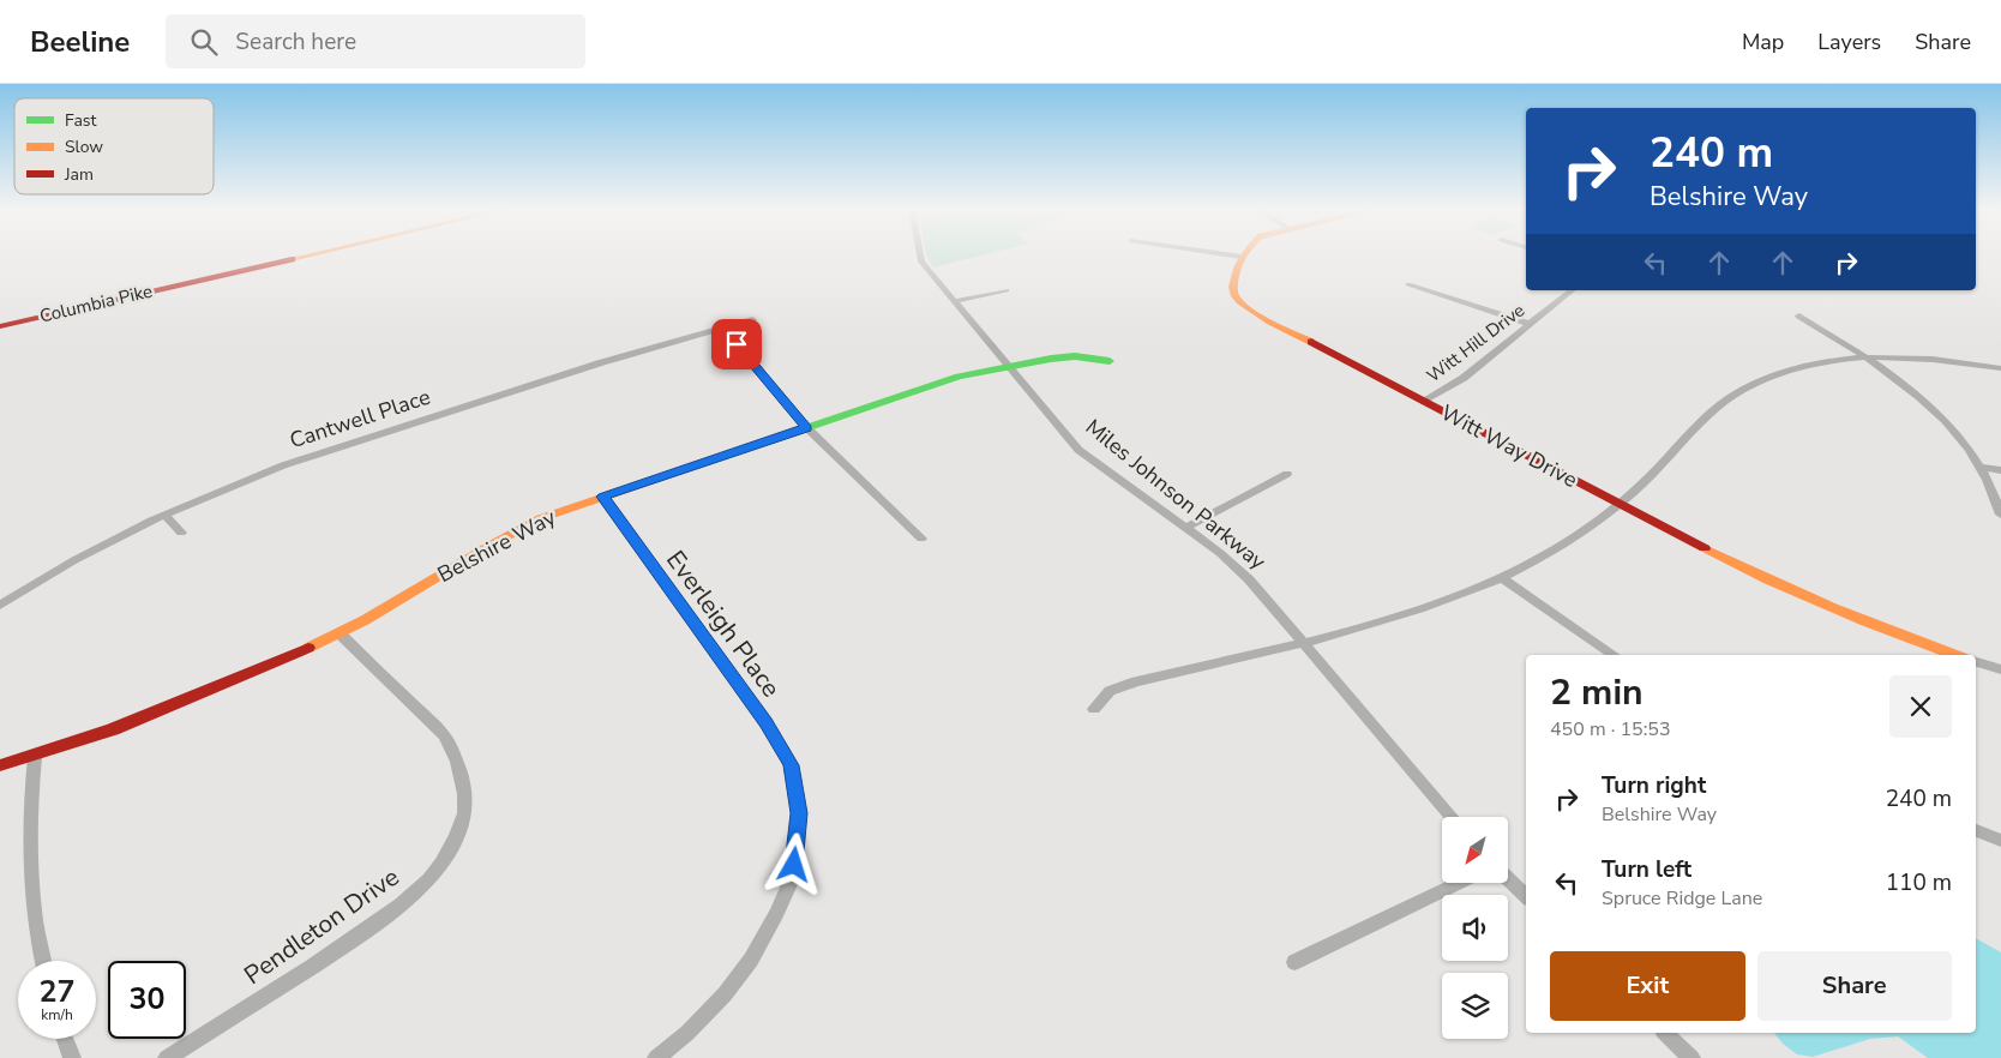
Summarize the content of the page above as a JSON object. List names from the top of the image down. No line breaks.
{"streets":{"street":["Columbia Pike","Witt Hill Drive","Cantwell Place","Witt Way Drive","Miles Johnson Parkway","Belshire Way","Everleigh Place","Pendleton Drive"]},"crossings":[["Witt Hill Drive","Witt Way Drive"],["Miles Johnson Parkway","Belshire Way"],["Belshire Way","Everleigh Place"],["Belshire Way","Pendleton Drive"]],"legend":["Fast","Slow","Jam"],"north":"bottom left","page":{"header":"Beeline","search":"Search here","nav":["Map","Layers","Share"],"turn":["240 m","Belshire Way"],"heading":["2 min","450 m · 15:53"],"list":[{"name":"Turn right","note":"Belshire Way","value":"240 m"},{"name":"Turn left","note":"Spruce Ridge Lane","value":"110 m"}],"buttons":["Exit","Share"],"speed":"27 km/h","limit":"30"}}
